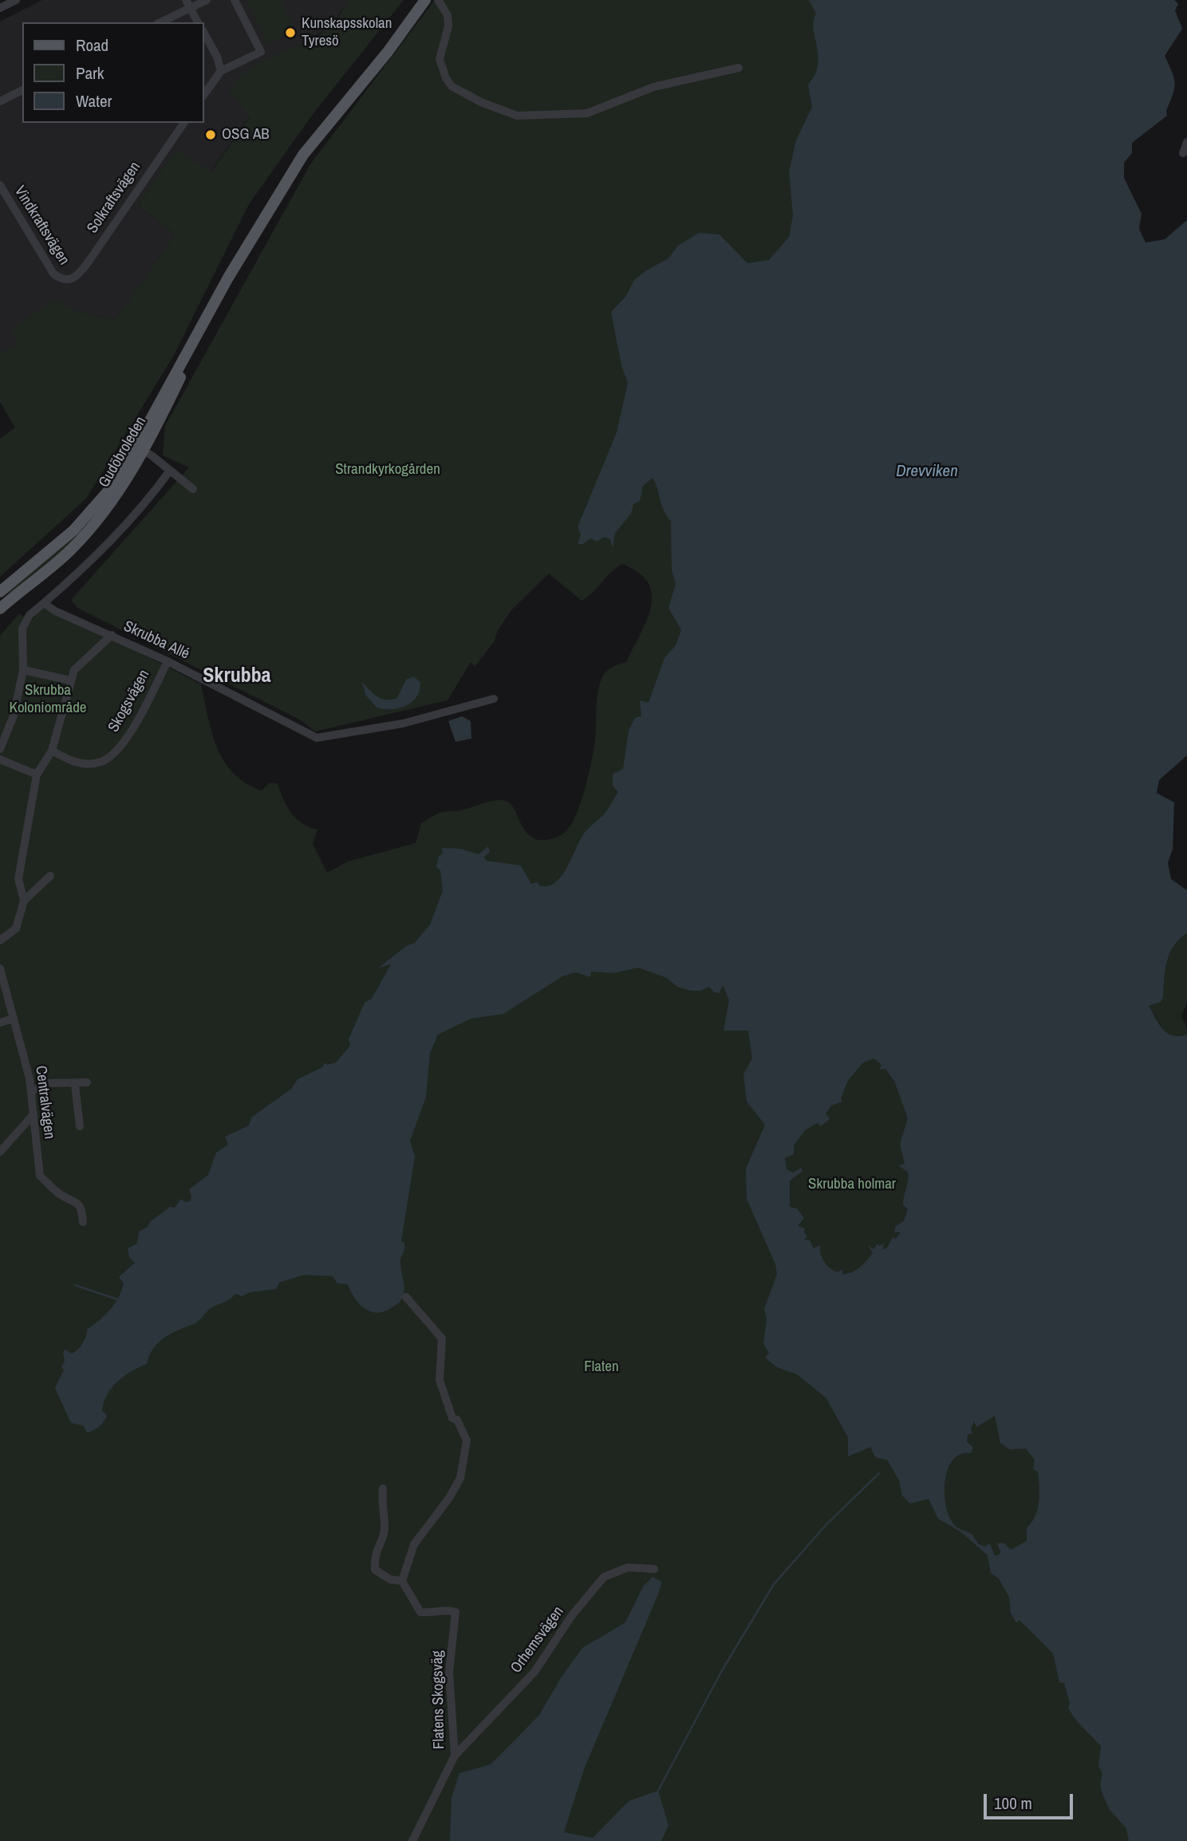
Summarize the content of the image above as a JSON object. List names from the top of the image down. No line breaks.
{"streets":{"main road":["Gudöbroleden"],"street":["Solkraftsvägen","Vindkraftsvägen","Skrubba Allé","Skogsvägen","Centralvägen","Orhemsvägen","Flatens Skogsväg"]},"crossings":[["Solkraftsvägen","Vindkraftsvägen"],["Skrubba Allé","Skogsvägen"],["Orhemsvägen","Flatens Skogsväg"]],"districts":["Skrubba"],"water":["Drevviken"],"parks":["Strandkyrkogården","Skrubba Koloniområde","Skrubba holmar","Flaten"],"places":["Kunskapsskolan Tyresö","OSG AB"],"legend":["Road","Park","Water"],"scale_bar":"100 m"}
